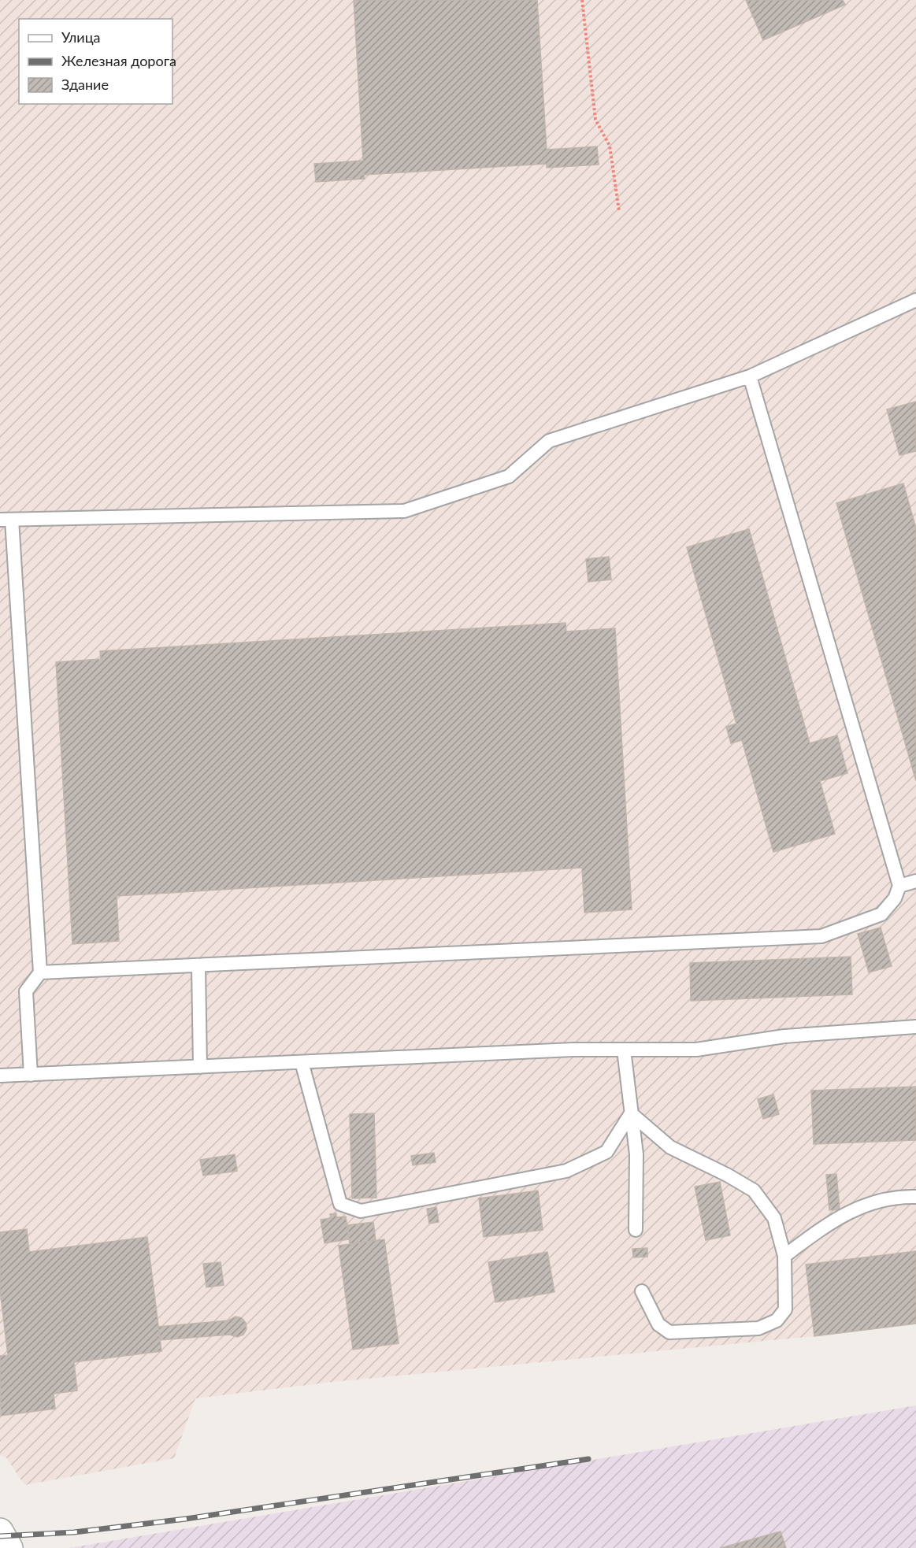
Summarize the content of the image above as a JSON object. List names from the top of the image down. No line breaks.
{"legend":["Улица","Железная дорога","Здание"]}
